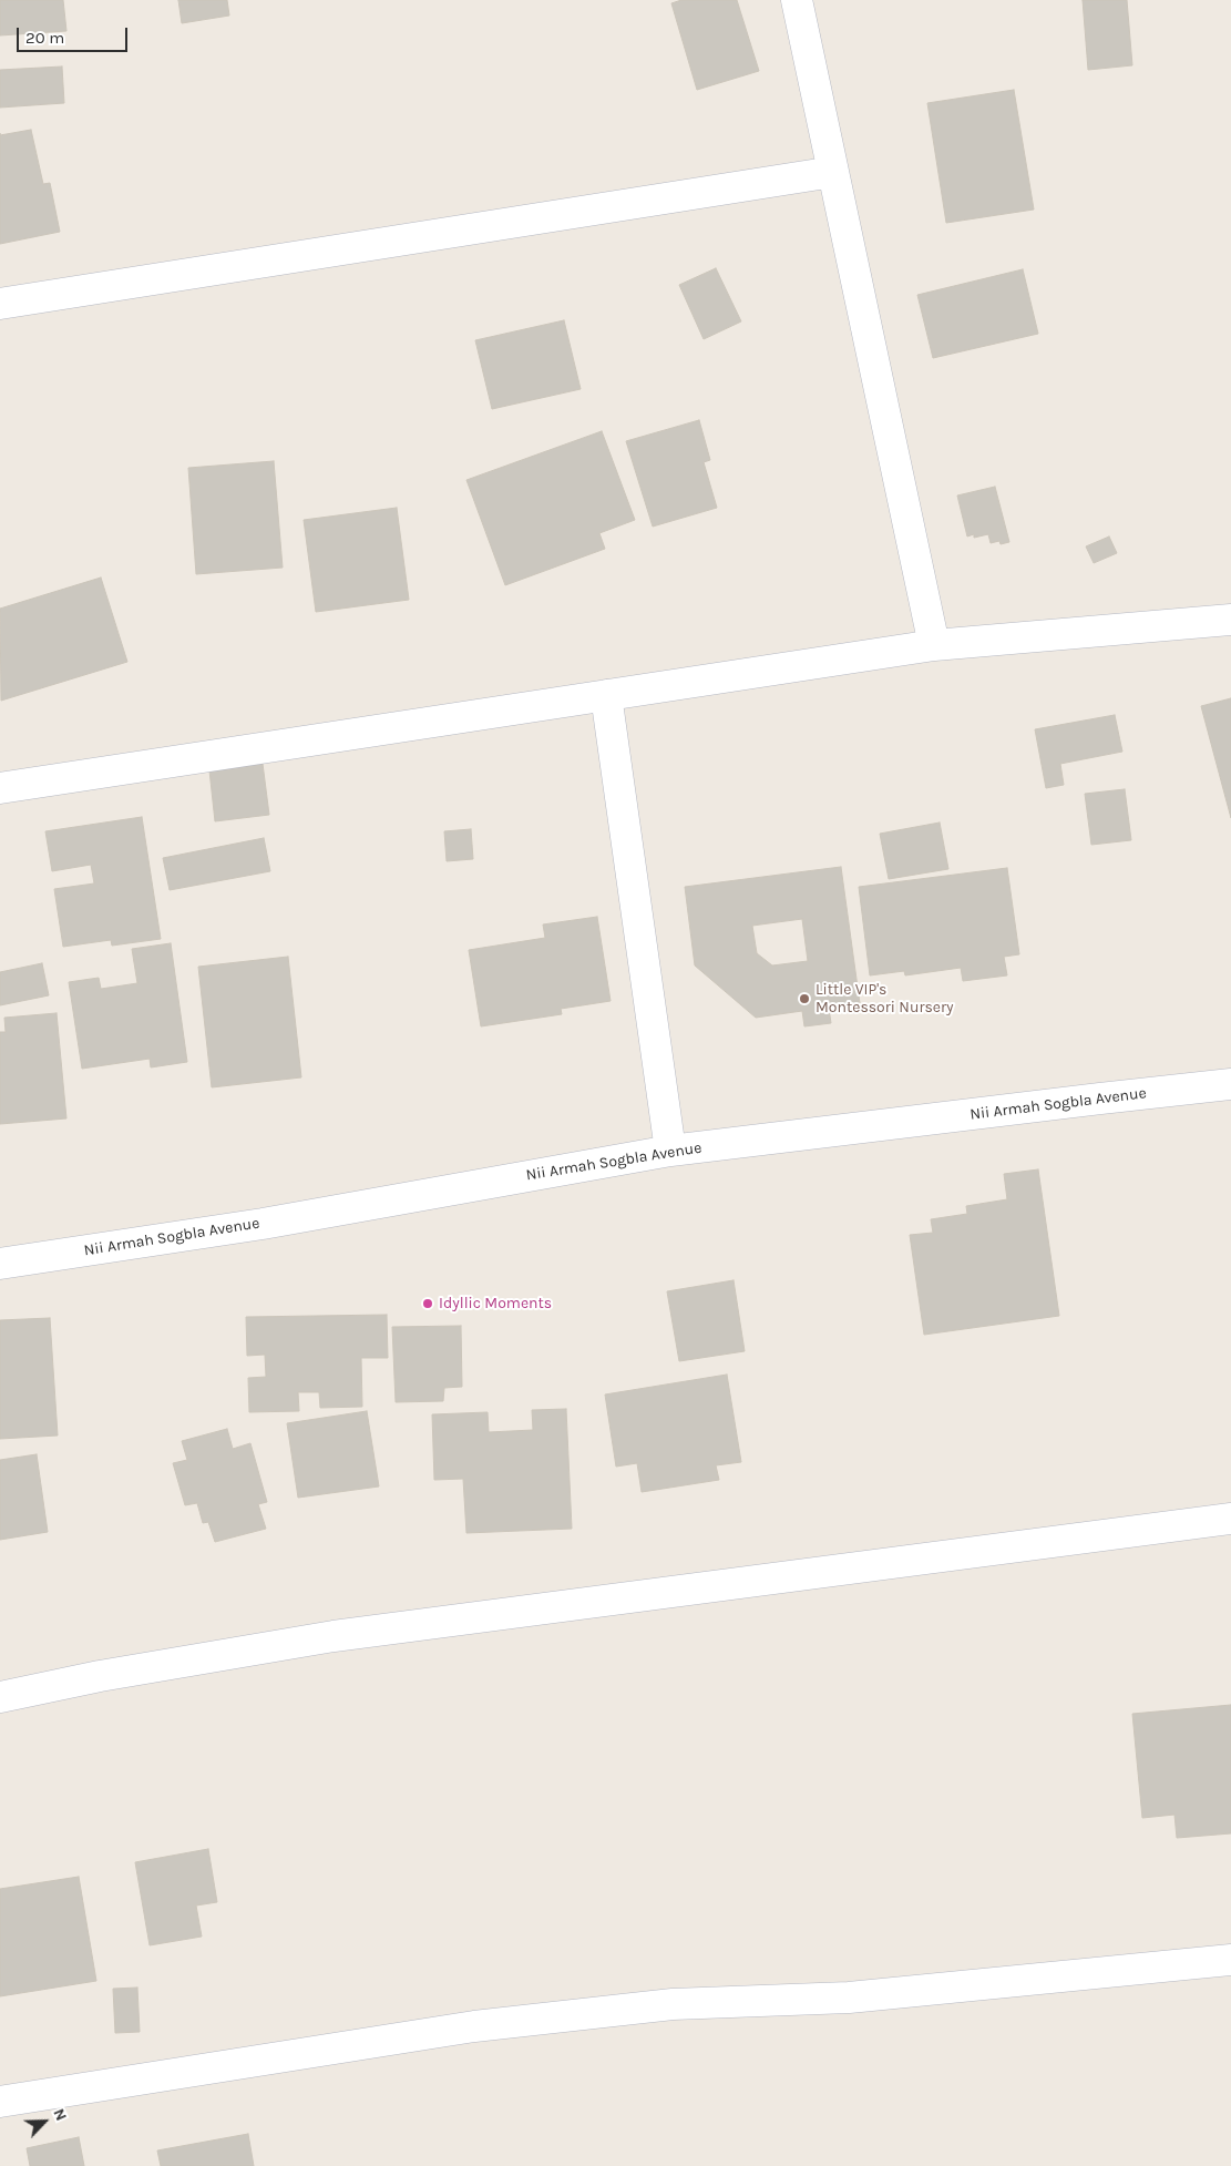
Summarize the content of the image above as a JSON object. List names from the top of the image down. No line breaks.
{"streets":{"street":["Nii Armah Sogbla Avenue"]},"places":["Little VIP's Montessori Nursery","Idyllic Moments"],"scale_bar":"20 m","north":"top right"}
